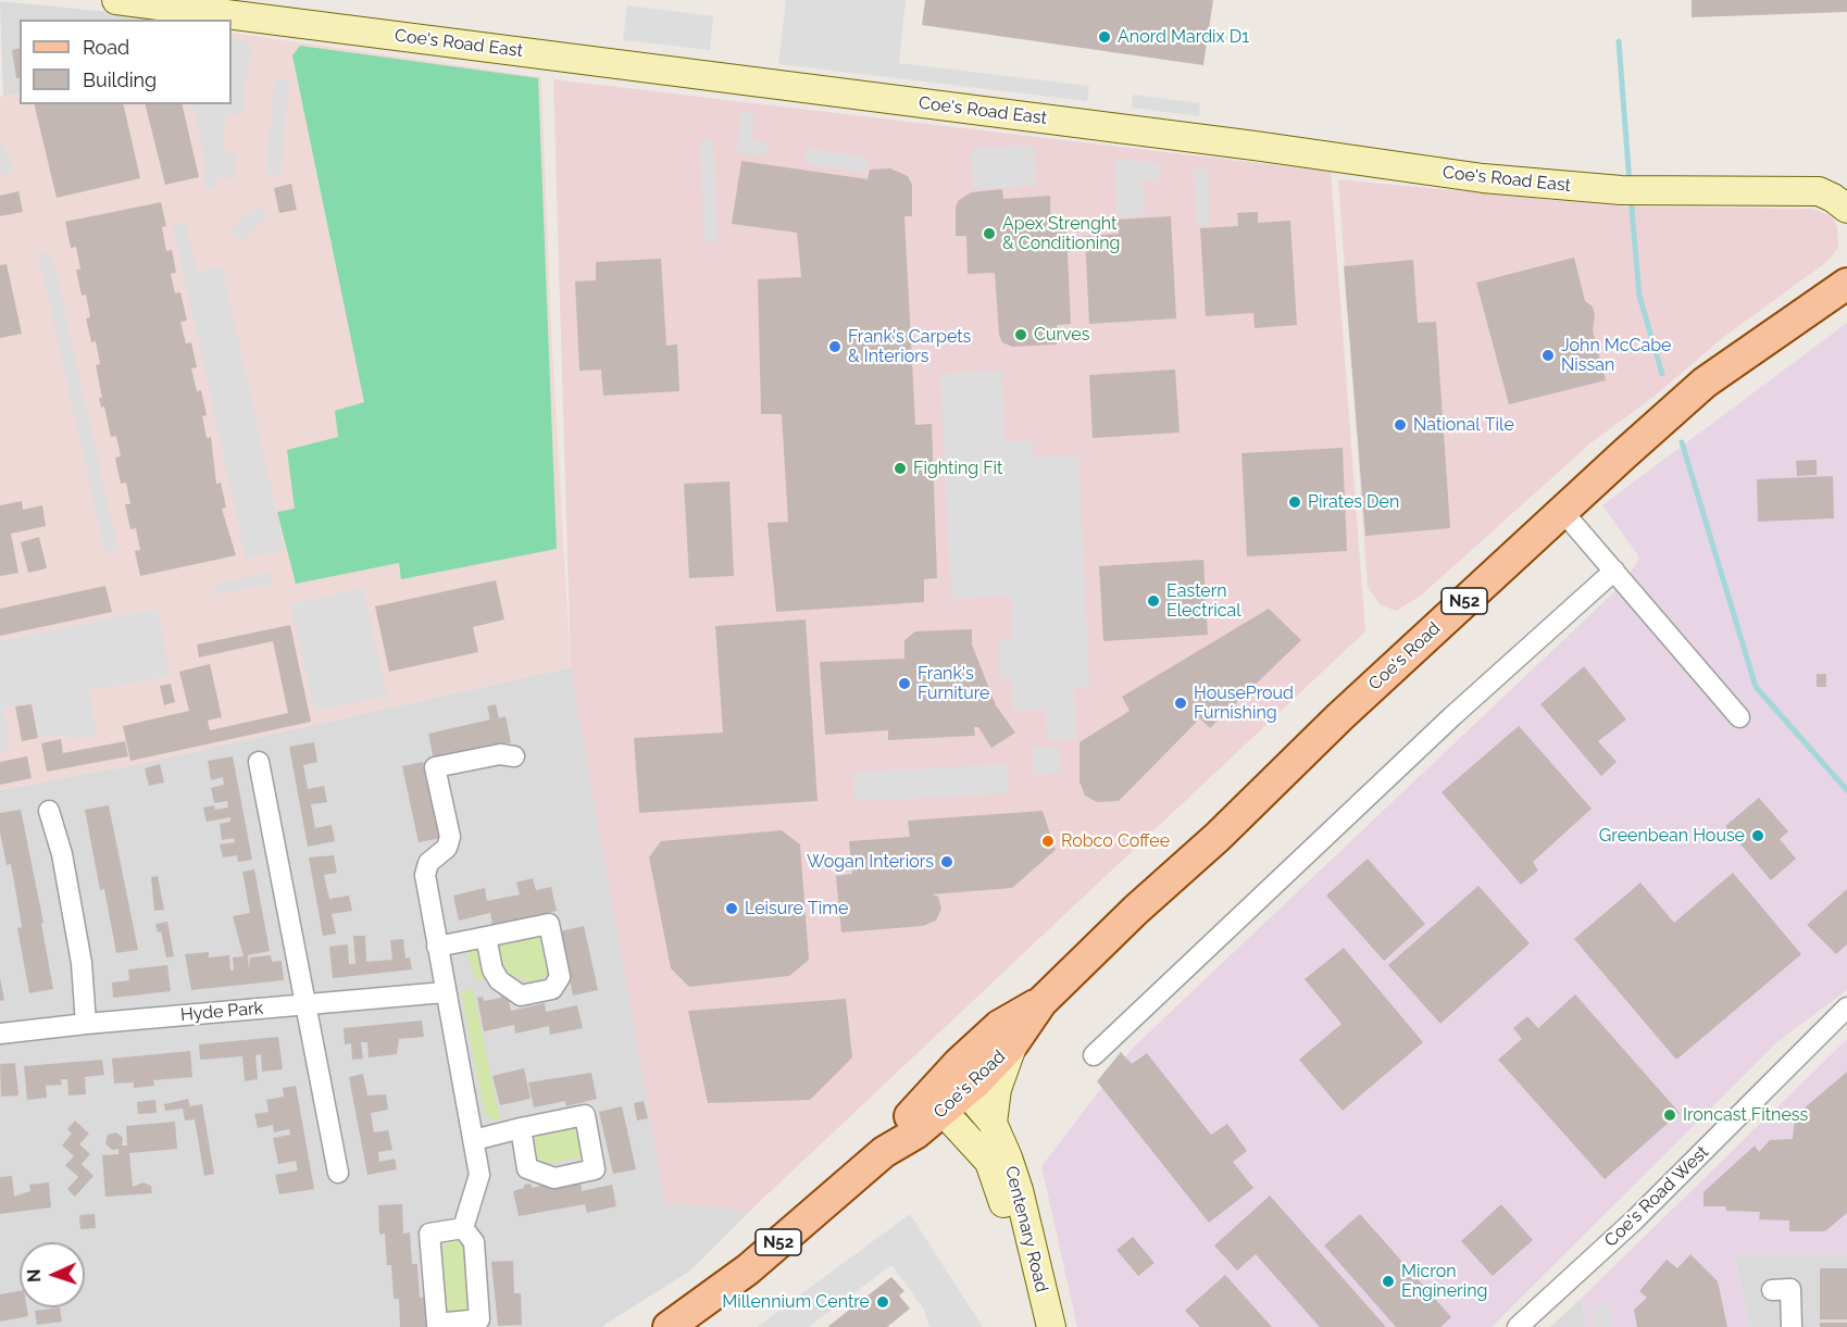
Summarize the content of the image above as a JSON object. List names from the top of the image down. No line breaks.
{"streets":{"main road":["N52","Coe's Road"],"street":["Coe's Road East","Hyde Park","Coe's Road West","Centenary Road"]},"crossings":[["Coe's Road","Centenary Road"]],"places":["Anord Mardix D1","Apex Strenght & Conditioning","Curves","Frank's Carpets & Interiors","John McCabe Nissan","National Tile","Fighting Fit","Pirates Den","Eastern Electrical","Frank's Furniture","HouseProud Furnishing","Greenbean House","Robco Coffee","Wogan Interiors","Leisure Time","Ironcast Fitness","Micron Enginering","Millennium Centre"],"legend":["Road","Building"],"north":"left"}
